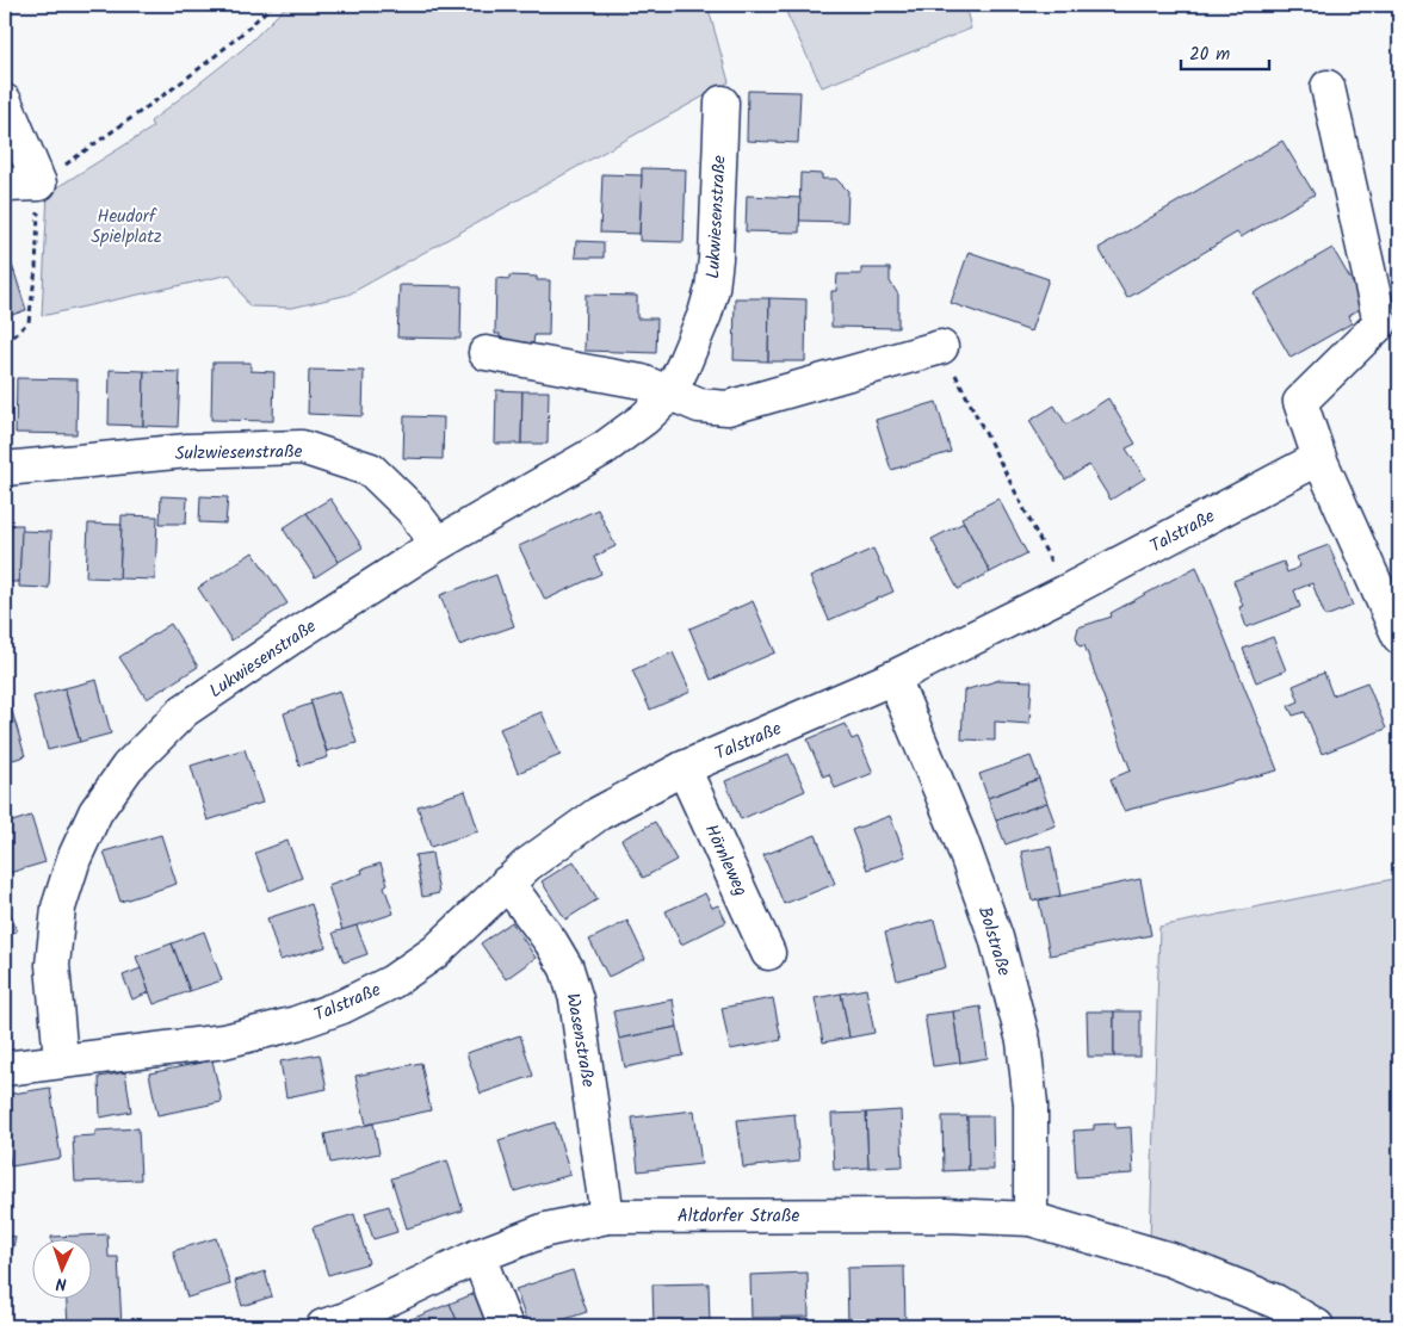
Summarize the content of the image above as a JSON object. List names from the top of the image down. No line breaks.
{"streets":{"street":["Lukwiesenstraße","Sulzwiesenstraße","Talstraße","Hörnleweg","Bolstraße","Wasenstraße","Altdorfer Straße"]},"crossings":[["Lukwiesenstraße","Sulzwiesenstraße"],["Lukwiesenstraße","Talstraße"],["Talstraße","Hörnleweg"],["Talstraße","Bolstraße"],["Talstraße","Wasenstraße"],["Bolstraße","Altdorfer Straße"],["Wasenstraße","Altdorfer Straße"]],"parks":["Heudorf Spielplatz"],"scale_bar":"20 m","north":"bottom"}
